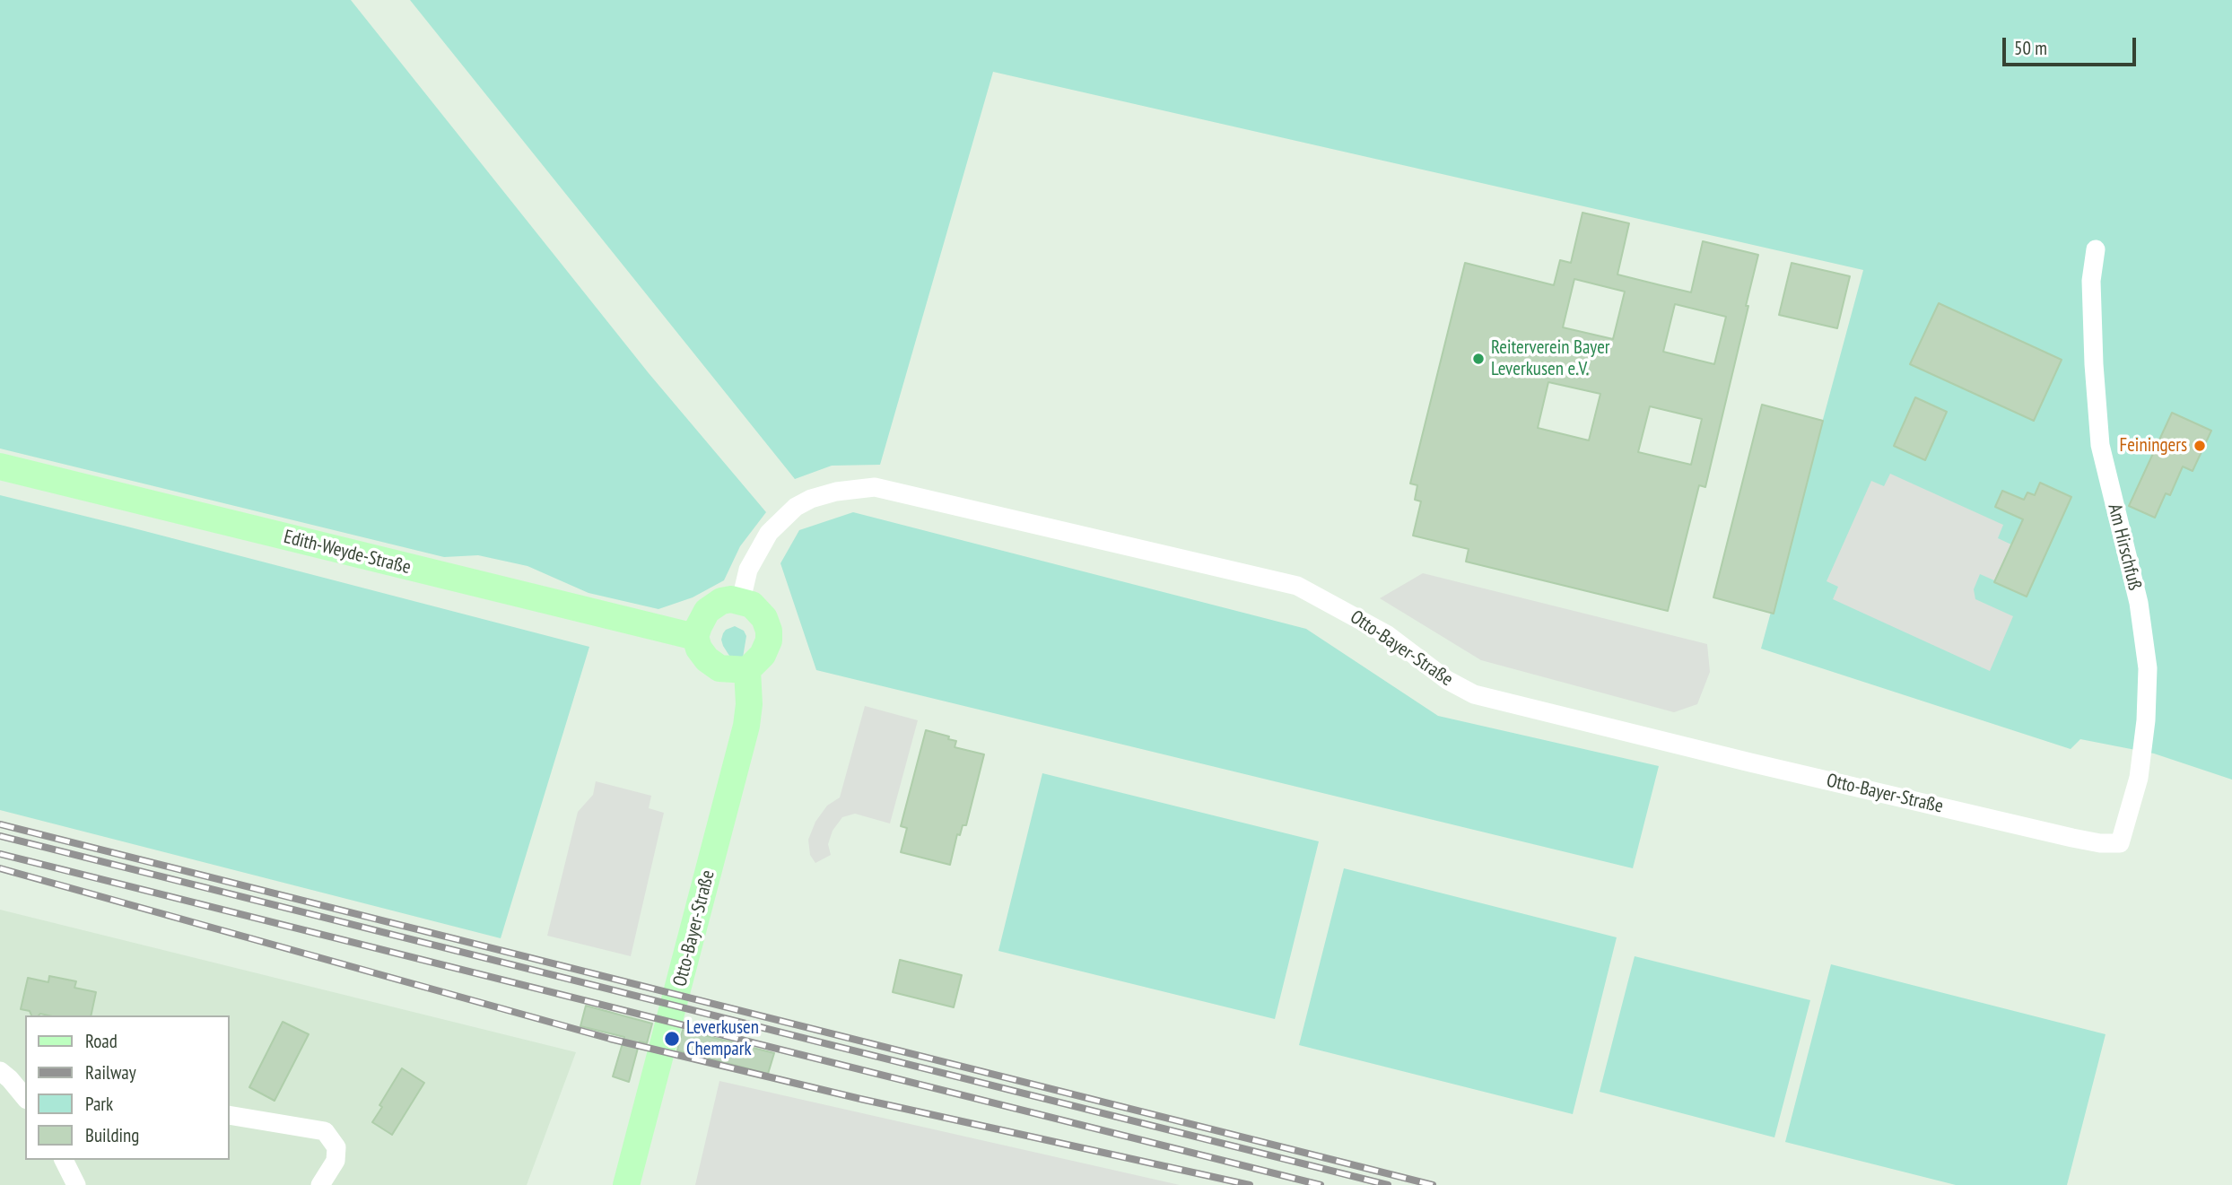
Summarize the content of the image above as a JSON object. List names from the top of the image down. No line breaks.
{"streets":{"street":["Am Hirschfuß","Edith-Weyde-Straße","Otto-Bayer-Straße"]},"crossings":[["Am Hirschfuß","Otto-Bayer-Straße"],["Edith-Weyde-Straße","Otto-Bayer-Straße"]],"places":["Reiterverein Bayer Leverkusen e.V.","Feiningers","Leverkusen Chempark"],"legend":["Road","Railway","Park","Building"],"scale_bar":"50 m"}
